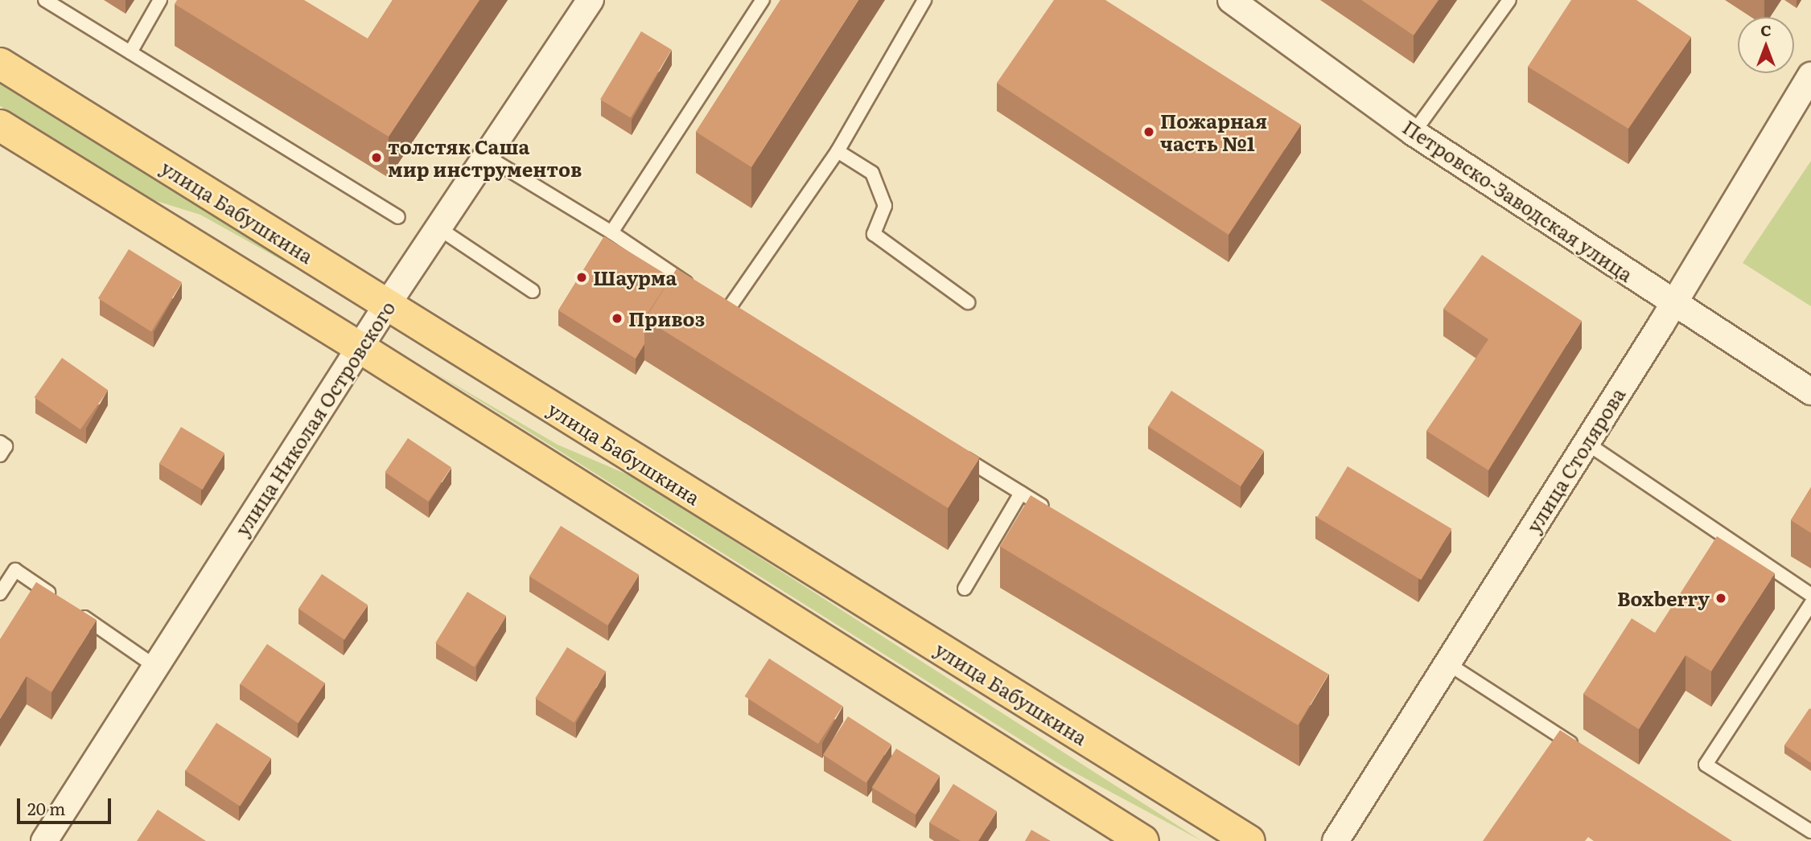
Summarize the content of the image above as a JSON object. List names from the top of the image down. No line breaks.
{"streets":{"main road":["улица Бабушкина"],"street":["Петровско-Заводская улица","улица Николая Островского","улица Столярова"]},"crossings":[["Петровско-Заводская улица","улица Столярова"],["улица Бабушкина","улица Николая Островского"]],"places":["Пожарная часть №1","толстяк Саша мир инструментов","Шаурма","Привоз","Boxberry"],"scale_bar":"20 m","north":"top"}
